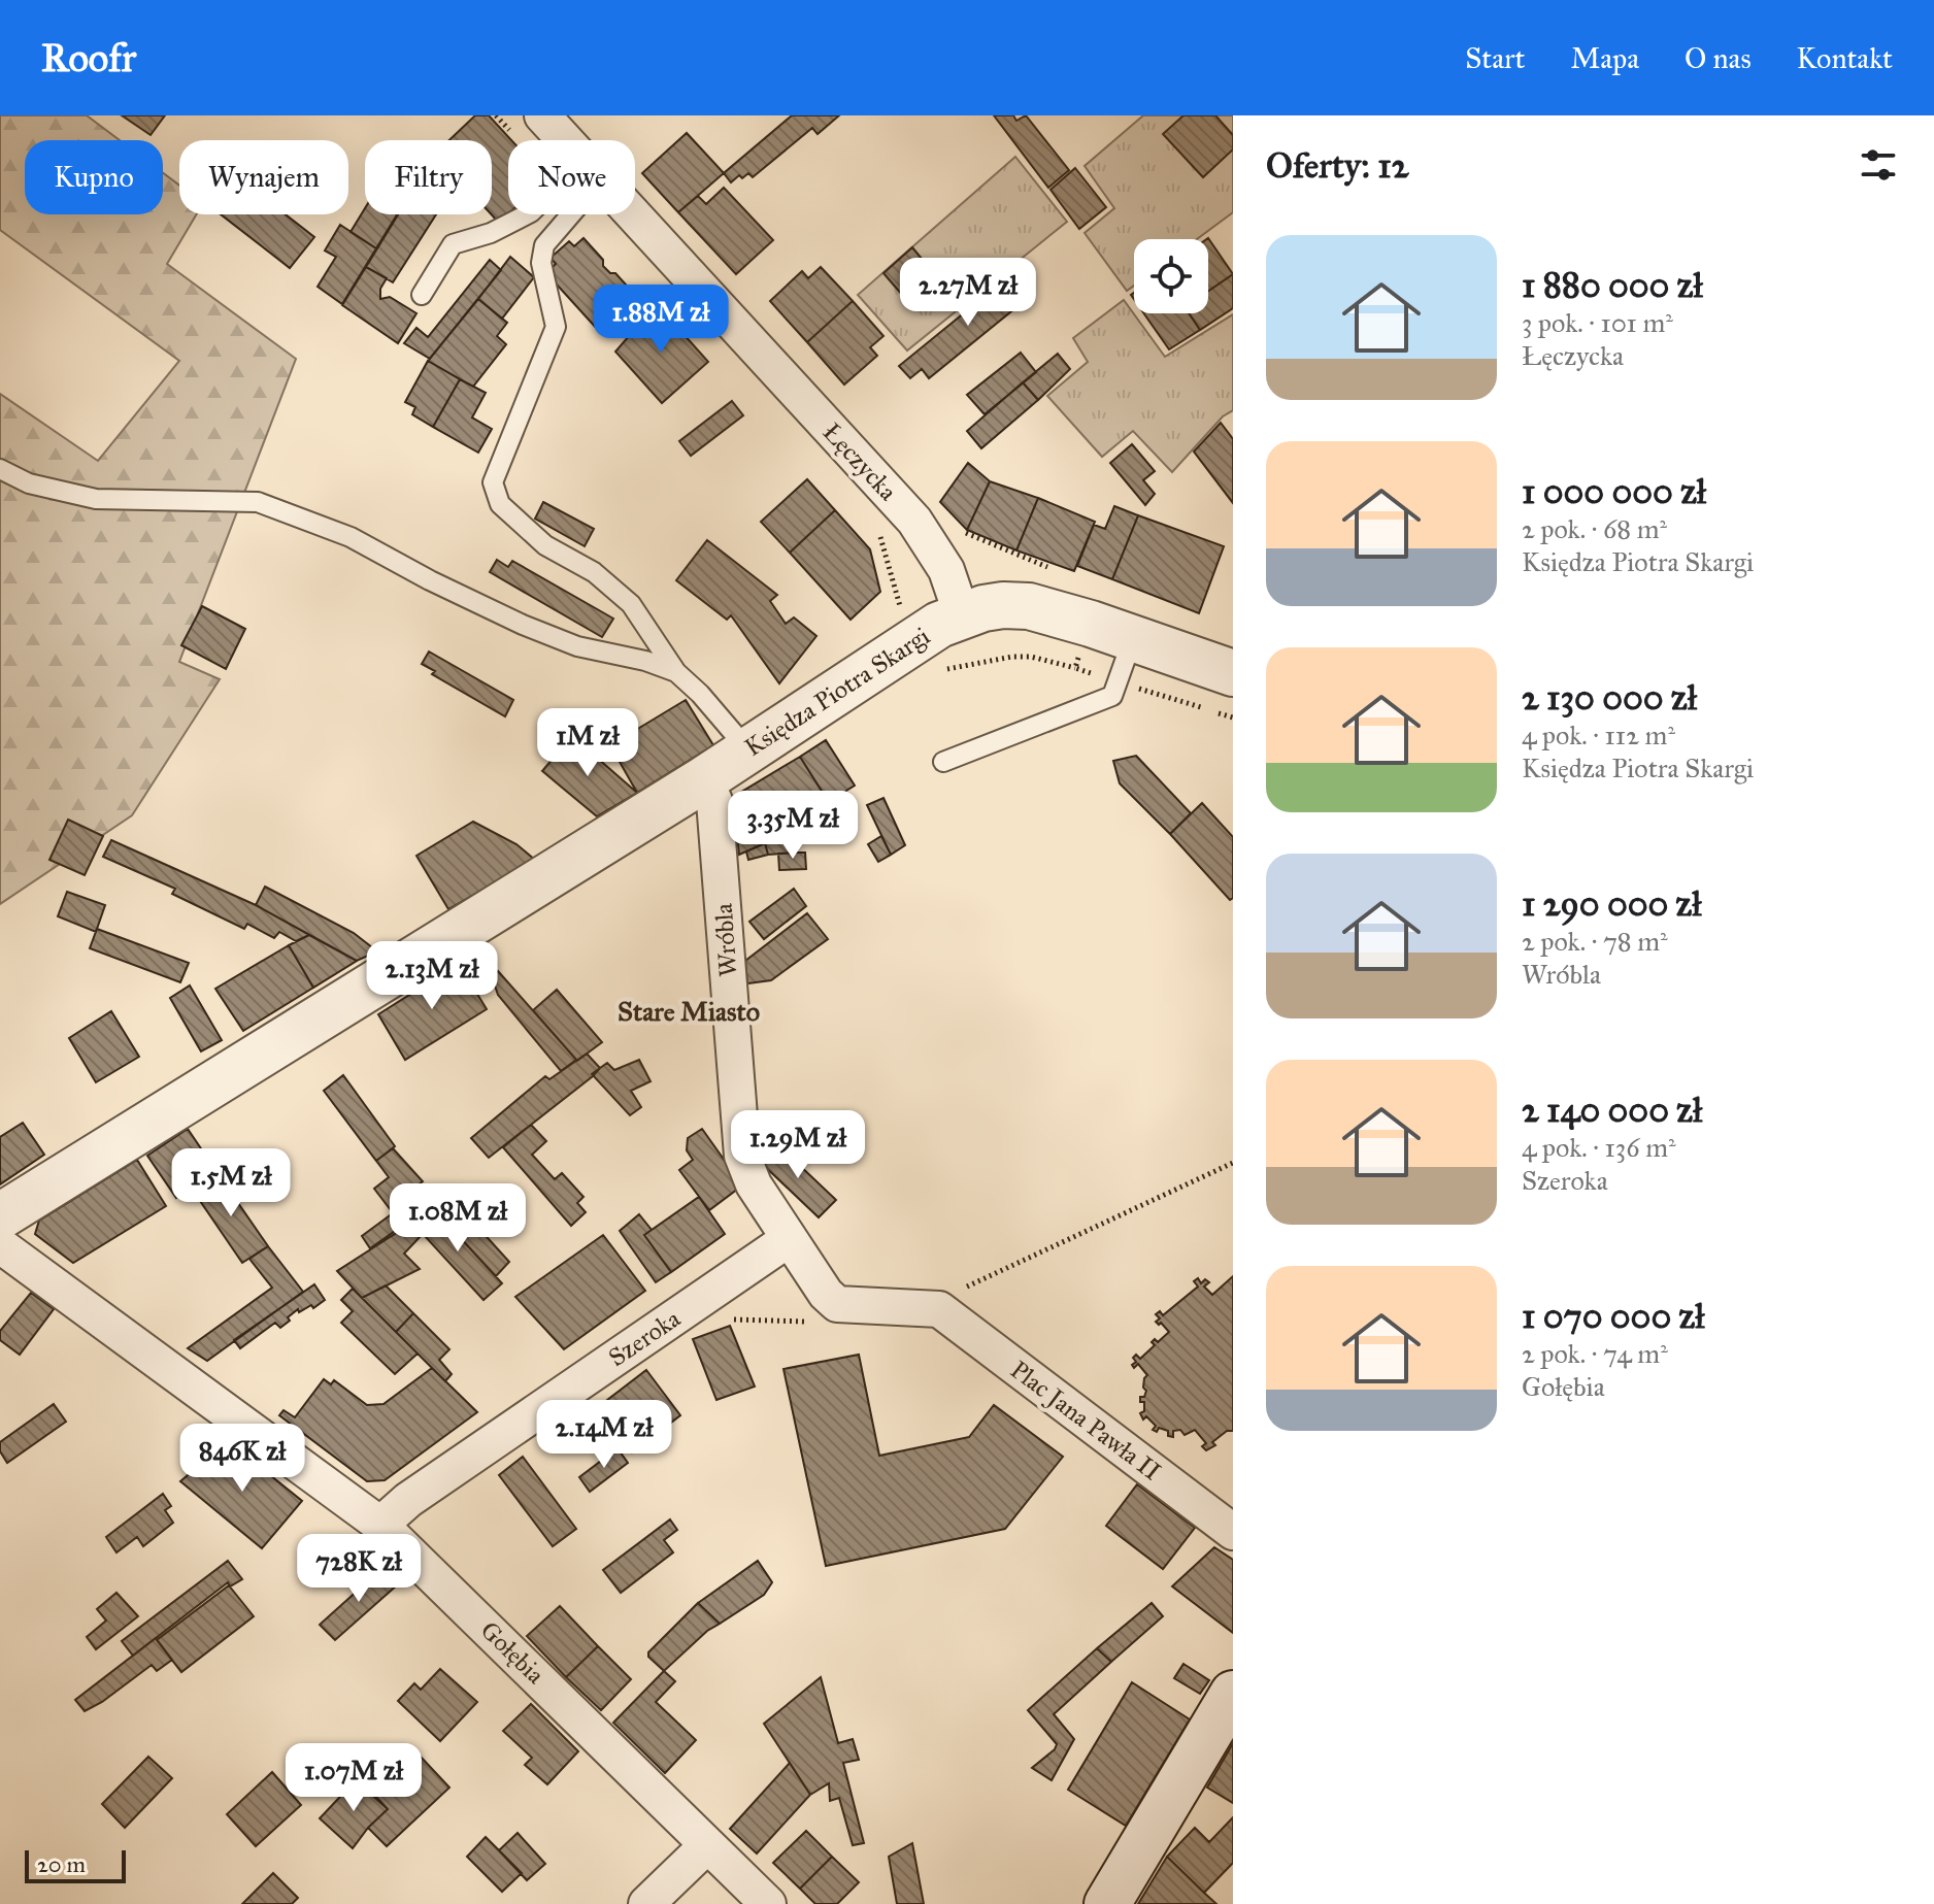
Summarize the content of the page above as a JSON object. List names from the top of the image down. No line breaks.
{"streets":{"street":["Łęczycka","Księdza Piotra Skargi","Wróbla","Szeroka","Plac Jana Pawła II","Gołębia"]},"crossings":[["Łęczycka","Księdza Piotra Skargi"],["Księdza Piotra Skargi","Wróbla"],["Wróbla","Szeroka"],["Szeroka","Gołębia"]],"districts":["Stare Miasto"],"scale_bar":"20 m","page":{"header":"Roofr","nav":["Start","Mapa","O nas","Kontakt"],"heading":"Oferty: 12","chip":["Kupno","Wynajem","Filtry","Nowe"],"list":[{"name":"1 880 000 zł","note":"3 pok. · 101 m² · Łęczycka"},{"name":"1 000 000 zł","note":"2 pok. · 68 m² · Księdza Piotra Skargi"},{"name":"2 130 000 zł","note":"4 pok. · 112 m² · Księdza Piotra Skargi"},{"name":"1 290 000 zł","note":"2 pok. · 78 m² · Wróbla"},{"name":"2 140 000 zł","note":"4 pok. · 136 m² · Szeroka"},{"name":"1 070 000 zł","note":"2 pok. · 74 m² · Gołębia"}],"price":["2.27M zł","1.88M zł","1M zł","3.35M zł","2.13M zł","1.29M zł","1.5M zł","1.08M zł","2.14M zł","846K zł","728K zł","1.07M zł"],"scale":"20 m"}}
